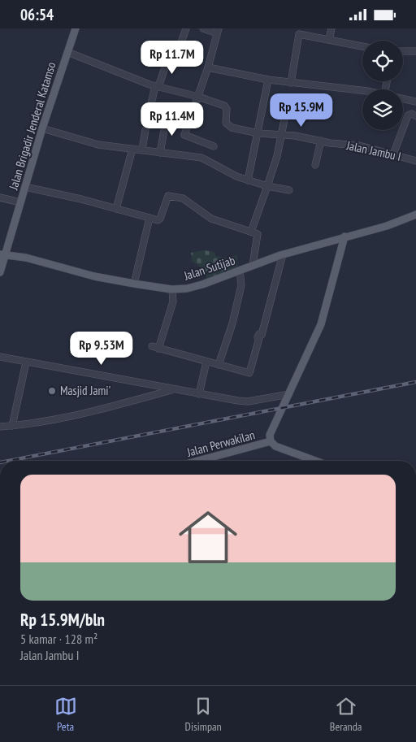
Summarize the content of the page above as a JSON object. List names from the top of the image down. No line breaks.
{"streets":{"main road":["Jalan Brigadir Jenderal Katamso","Jalan Sutijab","Jalan Perwakilan"],"street":["Jalan Jambu I"]},"crossings":[["Jalan Brigadir Jenderal Katamso","Jalan Jambu I"],["Jalan Brigadir Jenderal Katamso","Jalan Sutijab"]],"places":["Masjid Jami'"],"page":{"status":"06:54","price":["Rp 11.7M","Rp 15.9M","Rp 11.4M","Rp 9.53M"],"list":[{"name":"Rp 15.9M/bln","note":"5 kamar · 128 m² · Jalan Jambu I"}],"tabs":["Peta","Disimpan","Beranda"]}}
